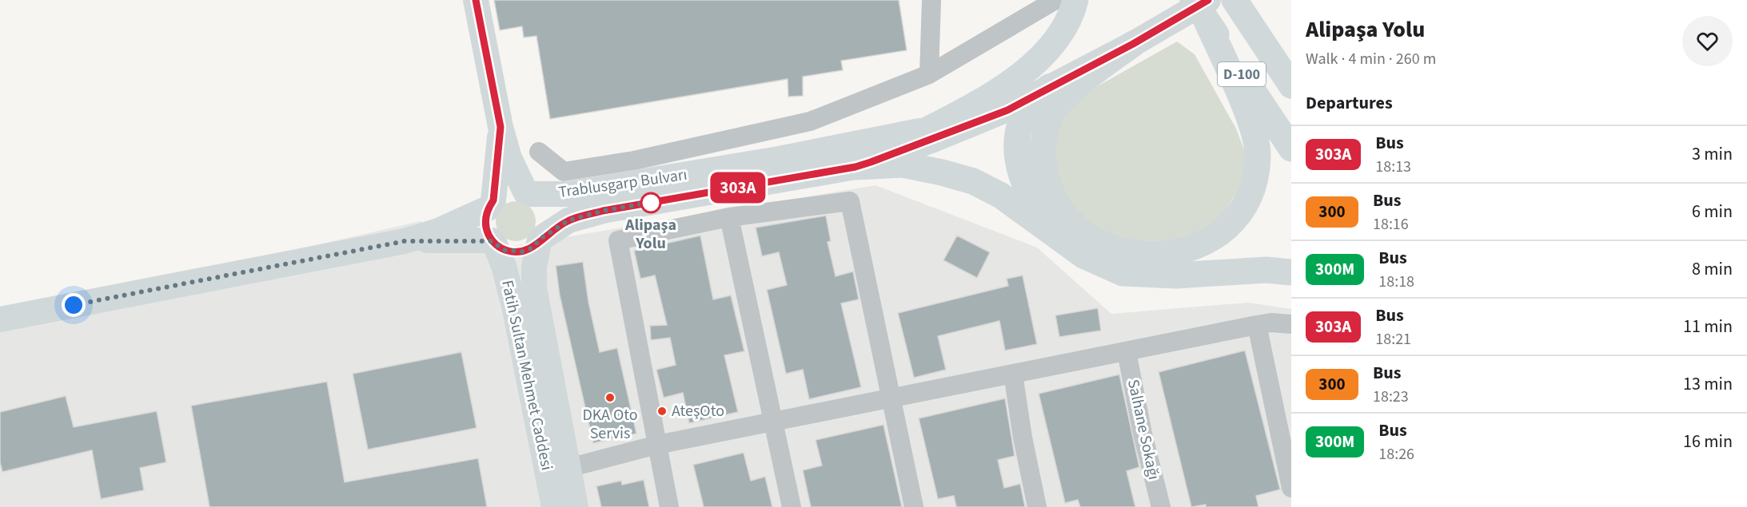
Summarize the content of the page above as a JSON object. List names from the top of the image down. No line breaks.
{"streets":{"highway":["D-100"],"main road":["Trablusgarp Bulvarı","Fatih Sultan Mehmet Caddesi"],"street":["Salhane Sokağı"]},"crossings":[["D-100","Trablusgarp Bulvarı"],["Trablusgarp Bulvarı","Fatih Sultan Mehmet Caddesi"]],"places":["Alipaşa Yolu","DKA Oto Servis","AteşOto"],"lines":["bus line 303A"],"page":{"on_map":"303A","heading":[["Alipaşa Yolu","Walk · 4 min · 260 m"],"Departures"],"list":[{"mark":"303A","name":"Bus","note":"18:13","value":"3 min"},{"mark":"300","name":"Bus","note":"18:16","value":"6 min"},{"mark":"300M","name":"Bus","note":"18:18","value":"8 min"},{"mark":"303A","name":"Bus","note":"18:21","value":"11 min"},{"mark":"300","name":"Bus","note":"18:23","value":"13 min"},{"mark":"300M","name":"Bus","note":"18:26","value":"16 min"}]}}
